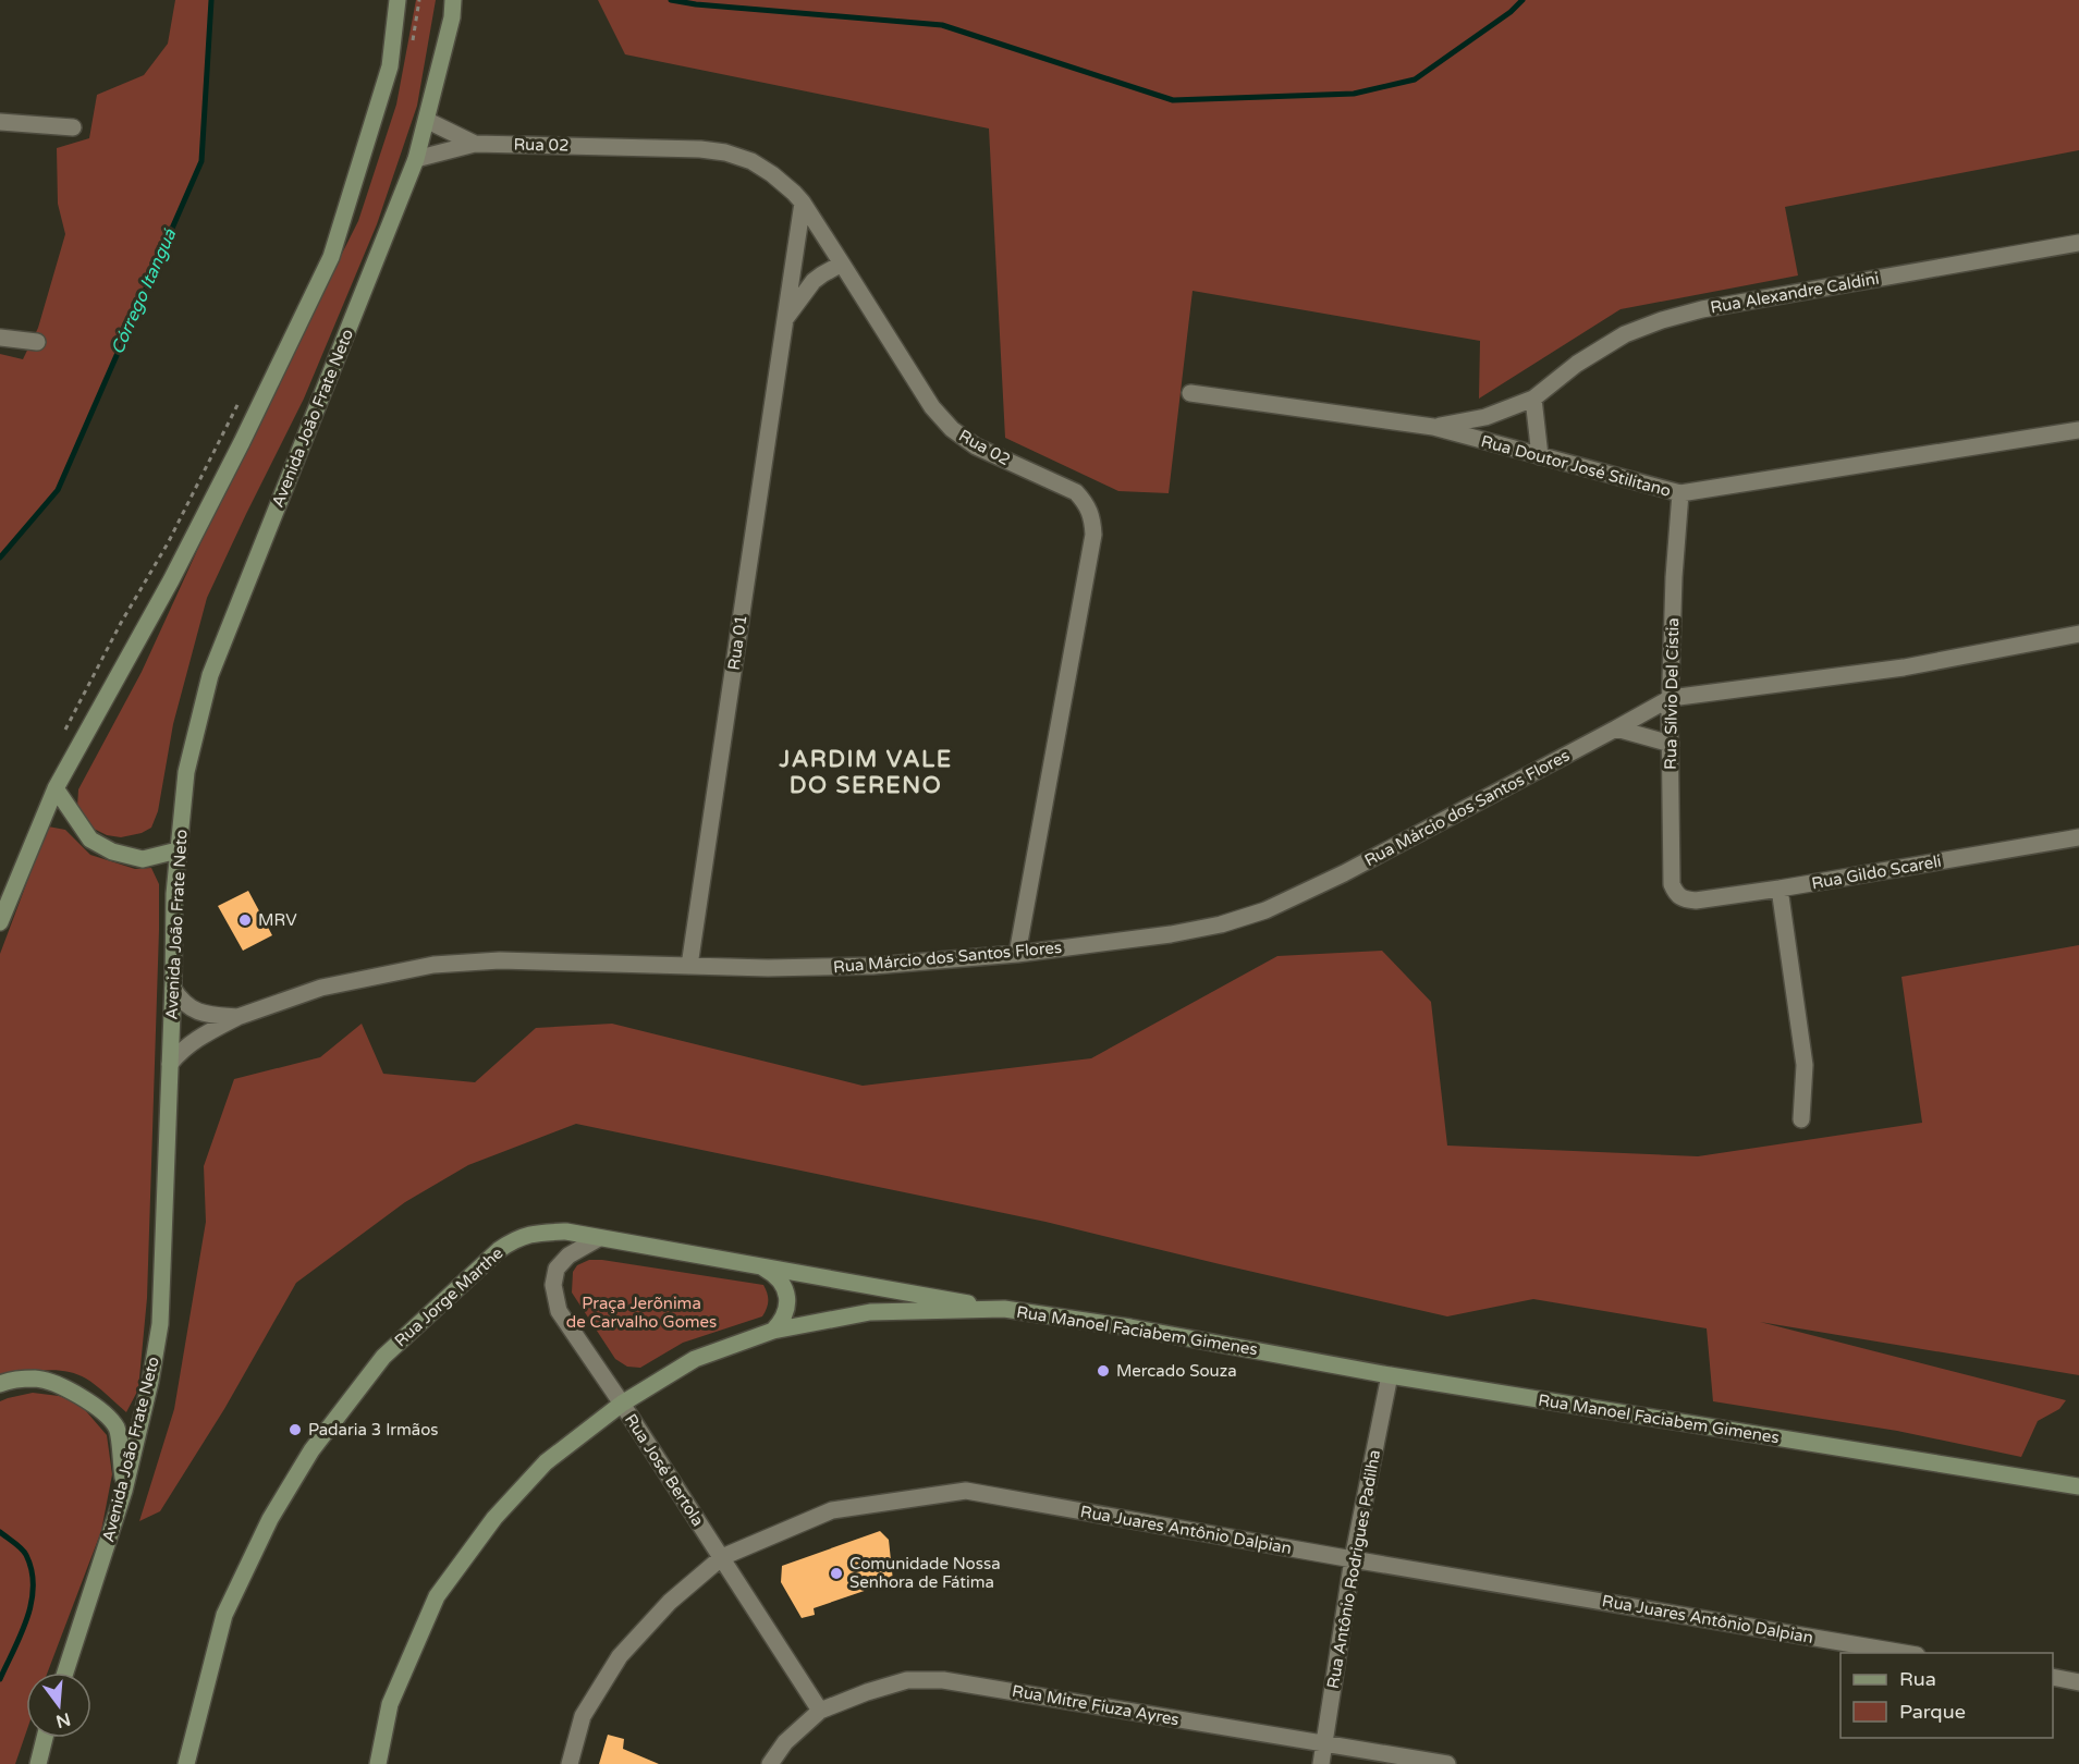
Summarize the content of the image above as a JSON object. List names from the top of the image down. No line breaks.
{"streets":{"main road":["Avenida João Frate Neto","Rua Jorge Marthe","Rua Manoel Faciabem Gimenes"],"street":["Rua 02","Rua Alexandre Caldini","Rua Doutor José Stilitano","Rua 01","Rua Sílvio Del Cístia","Rua Márcio dos Santos Flores","Rua Gildo Scareli","Rua José Bertola","Rua Juares Antônio Dalpian","Rua Antônio Rodrigues Padilha","Rua Mitre Fiuza Ayres"]},"crossings":[["Rua 02","Avenida João Frate Neto"],["Rua 02","Rua 01"],["Rua 02","Rua Márcio dos Santos Flores"],["Rua Alexandre Caldini","Rua Doutor José Stilitano"],["Avenida João Frate Neto","Rua Márcio dos Santos Flores"],["Rua Doutor José Stilitano","Rua Sílvio Del Cístia"],["Rua 01","Rua Márcio dos Santos Flores"],["Rua Sílvio Del Cístia","Rua Márcio dos Santos Flores"],["Rua Sílvio Del Cístia","Rua Gildo Scareli"],["Rua Jorge Marthe","Rua Manoel Faciabem Gimenes"],["Rua Jorge Marthe","Rua José Bertola"],["Rua Manoel Faciabem Gimenes","Rua José Bertola"],["Rua Manoel Faciabem Gimenes","Rua Antônio Rodrigues Padilha"],["Rua José Bertola","Rua Juares Antônio Dalpian"],["Rua José Bertola","Rua Mitre Fiuza Ayres"],["Rua Juares Antônio Dalpian","Rua Antônio Rodrigues Padilha"],["Rua Antônio Rodrigues Padilha","Rua Mitre Fiuza Ayres"]],"districts":["JARDIM VALE DO SERENO"],"water":["Córrego Itanguá"],"parks":["Praça Jerõnima de Carvalho Gomes"],"places":["MRV","Mercado Souza","Padaria 3 Irmãos","Comunidade Nossa Senhora de Fátima"],"legend":["Rua","Parque"],"north":"bottom"}
